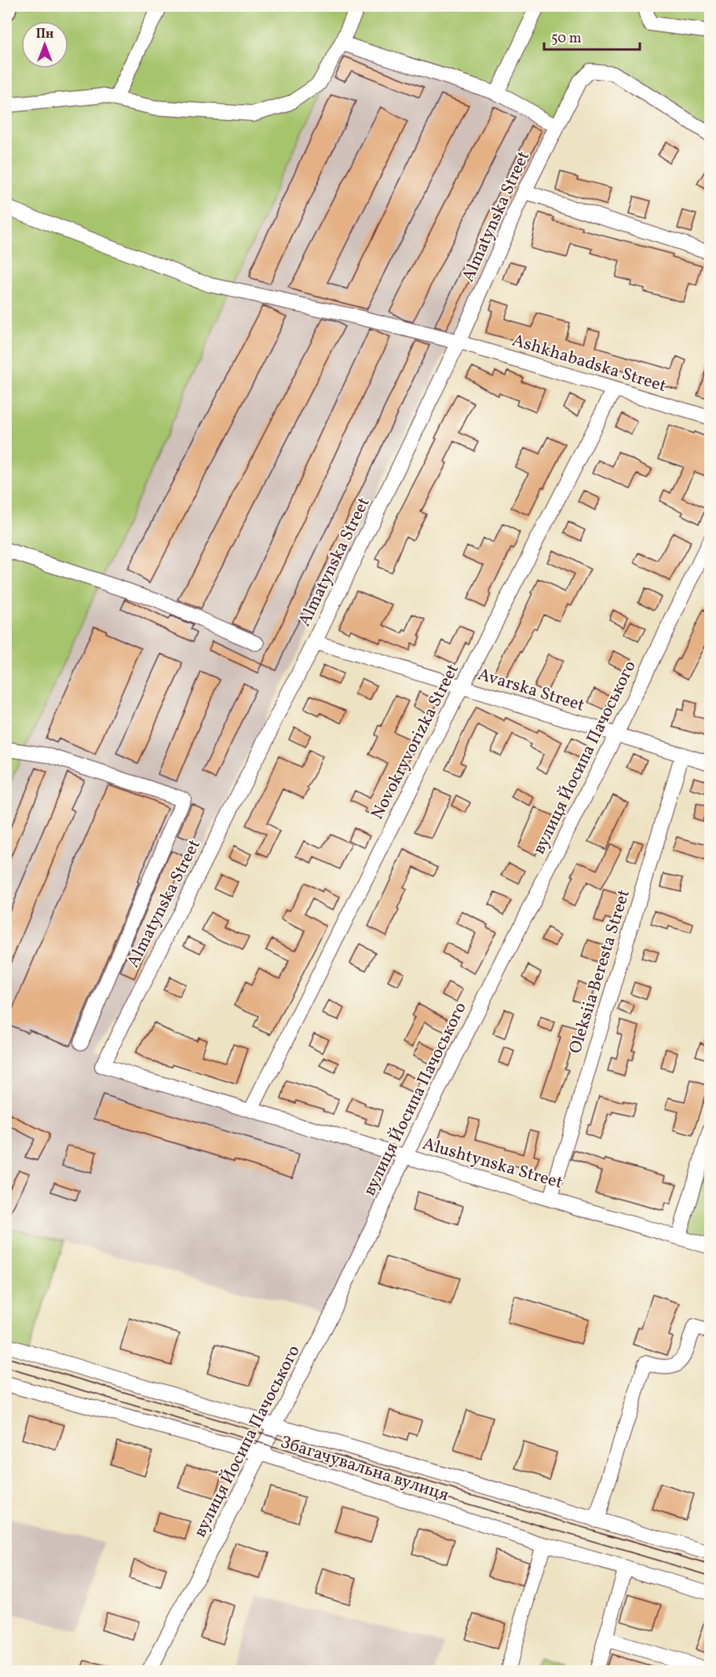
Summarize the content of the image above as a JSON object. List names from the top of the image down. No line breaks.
{"streets":{"street":["Almatynska Street","Ashkhabadska Street","Avarska Street","Novokryvorizka Street","вулиця Йосипа Пачоського","Oleksiia Beresta Street","Alushtynska Street","Збагачувальна вулиця"]},"crossings":[["Almatynska Street","Ashkhabadska Street"],["Almatynska Street","Avarska Street"],["Almatynska Street","Alushtynska Street"],["Ashkhabadska Street","Novokryvorizka Street"],["Avarska Street","Novokryvorizka Street"],["Avarska Street","вулиця Йосипа Пачоського"],["Avarska Street","Oleksiia Beresta Street"],["Novokryvorizka Street","Alushtynska Street"],["вулиця Йосипа Пачоського","Alushtynska Street"],["вулиця Йосипа Пачоського","Збагачувальна вулиця"],["Oleksiia Beresta Street","Alushtynska Street"]],"scale_bar":"50 m","north":"top"}
